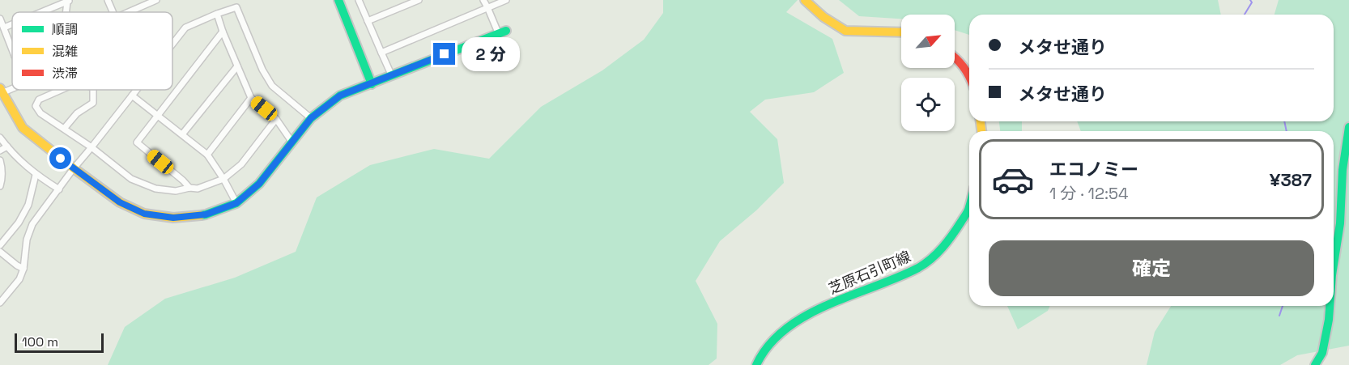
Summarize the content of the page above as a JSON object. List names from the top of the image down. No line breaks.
{"streets":{"street":["芝原石引町線"]},"legend":["順調","混雑","渋滞"],"scale_bar":"100 m","north":"top right","page":{"banner":["メタせ通り","メタせ通り"],"bubble":"2 分","list":[{"name":"エコノミー","note":"1 分 · 12:54","value":"¥387"}],"buttons":"確定","scale":"100 m"}}
